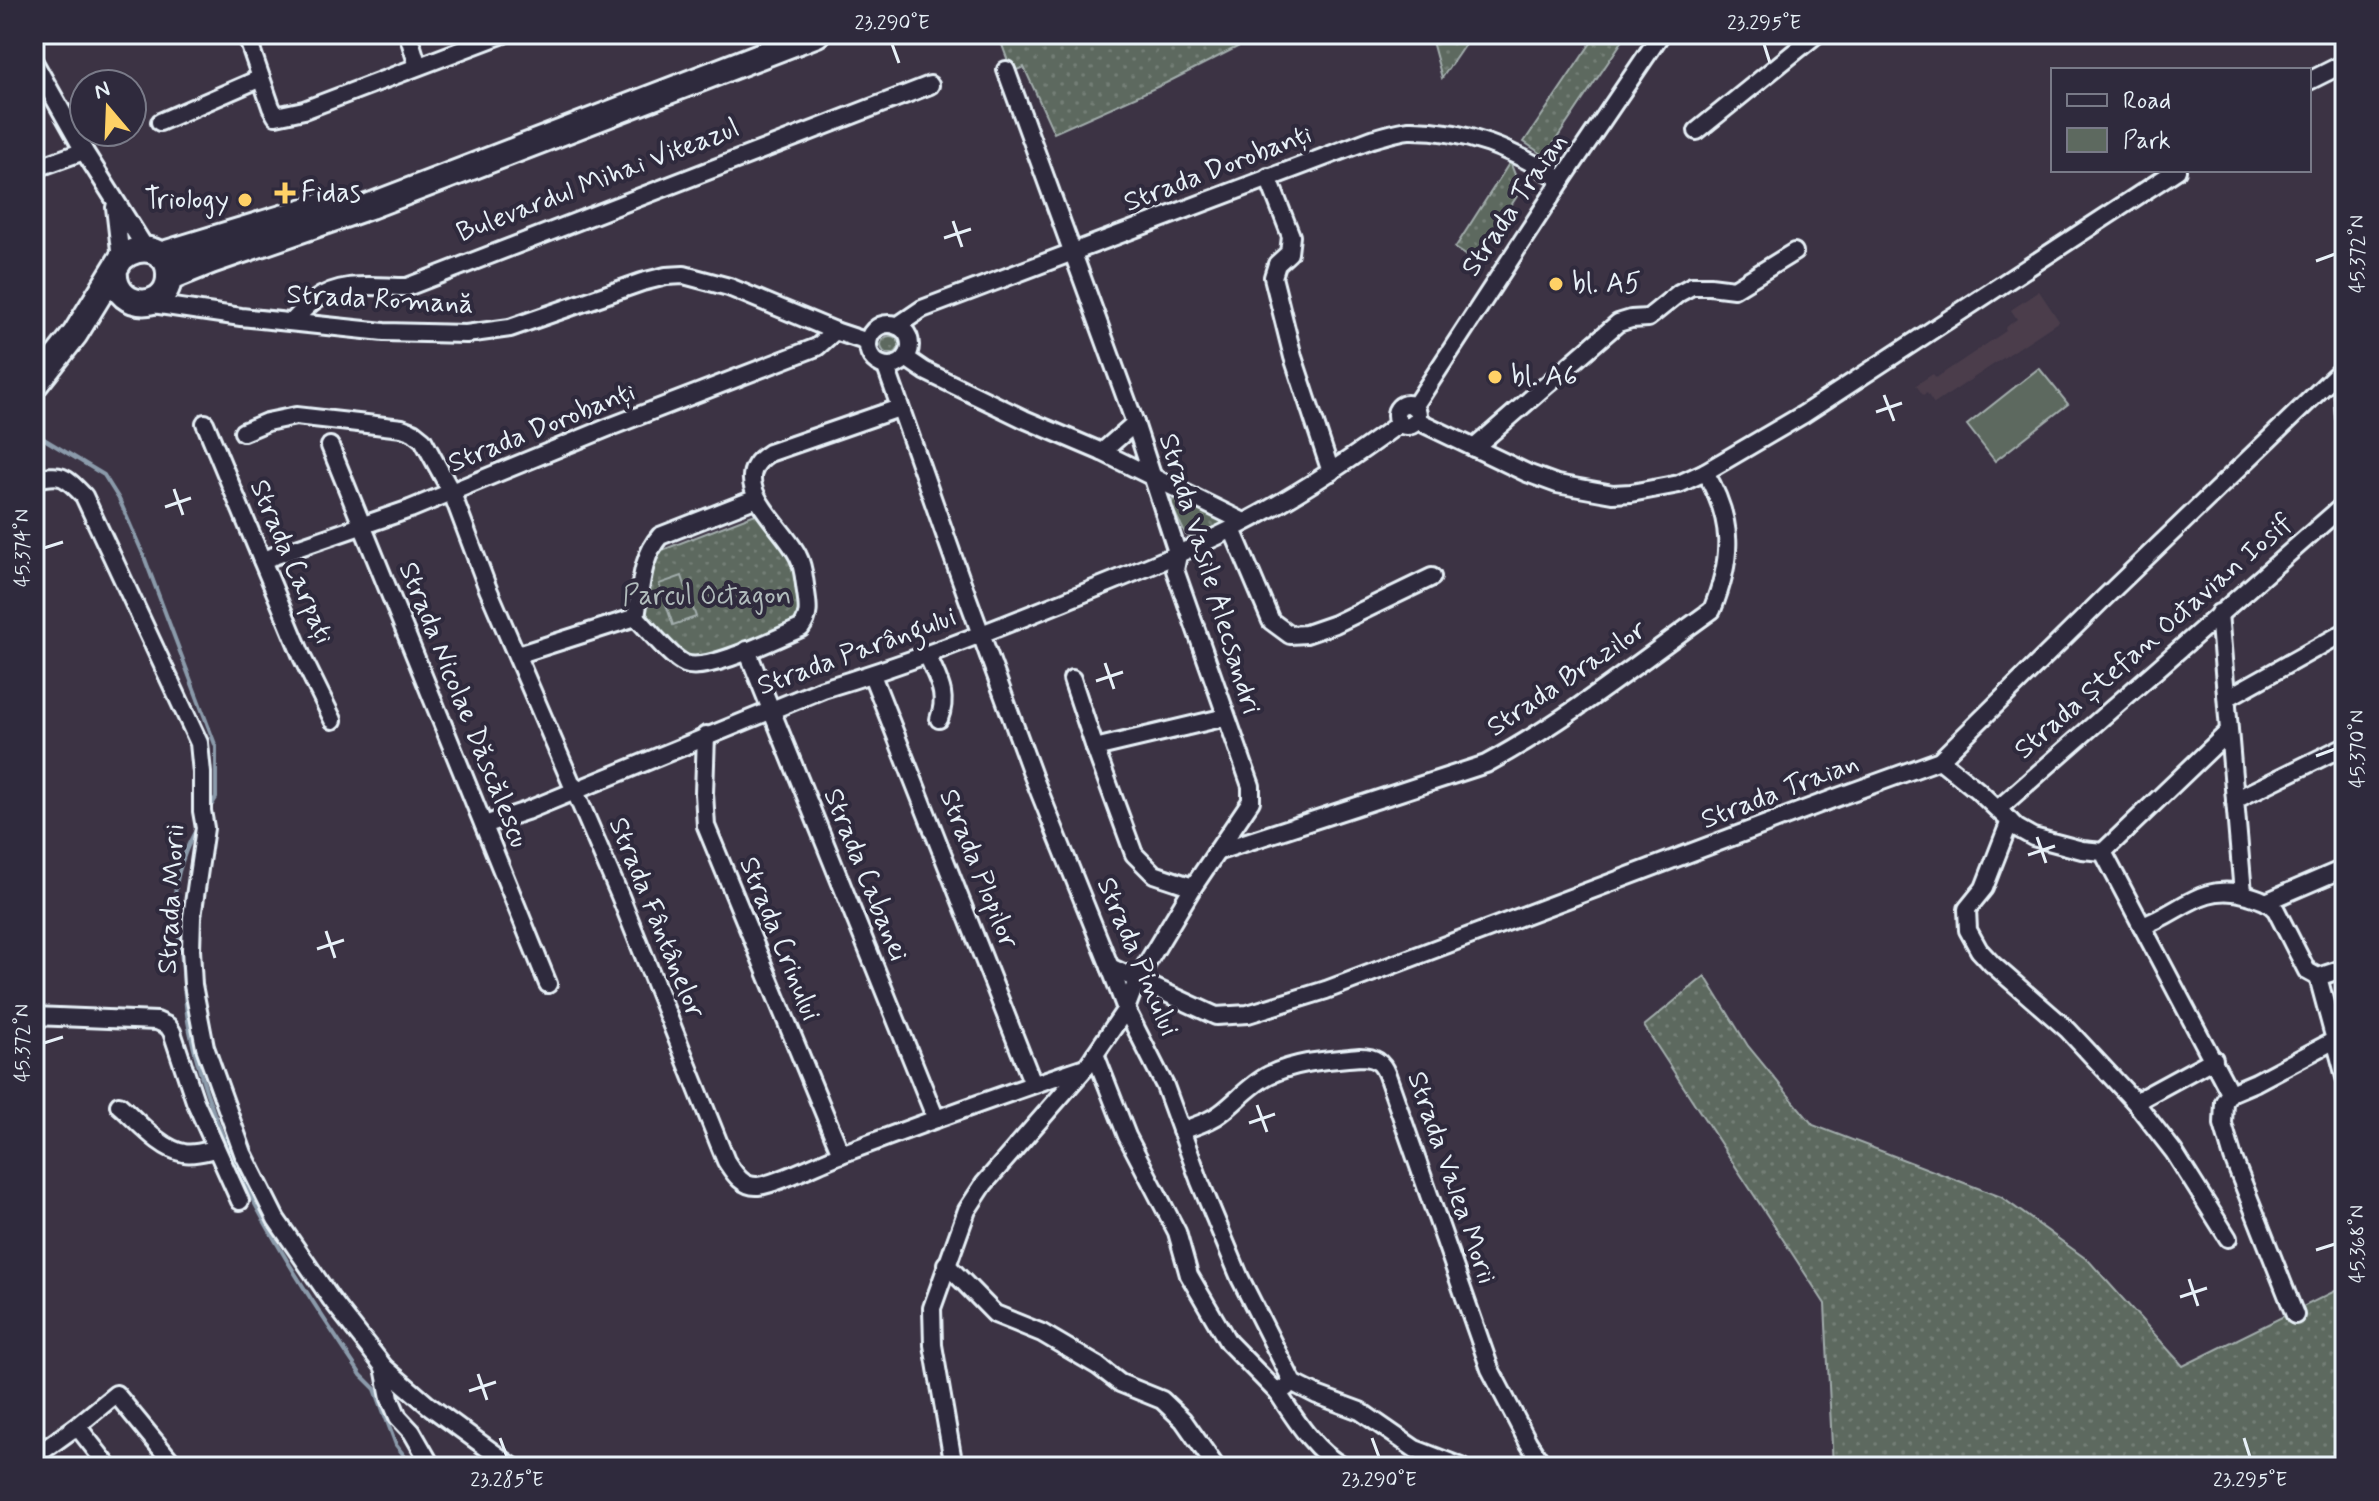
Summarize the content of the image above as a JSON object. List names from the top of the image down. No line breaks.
{"streets":{"main road":["Bulevardul Mihai Viteazul"],"street":["Strada Dorobanți","Strada Traian","Strada Romană","Strada Carpați","Strada Vasile Alecsandri","Strada Ștefan Octavian Iosif","Strada Parângului","Strada Brazilor","Strada Nicolae Dăscălescu","Strada Plopilor","Strada Cabanei","Strada Morii","Strada Fântânelor","Strada Crinului","Strada Pinului","Strada Valea Morii"]},"crossings":[["Strada Dorobanți","Strada Traian"],["Strada Dorobanți","Strada Romană"],["Strada Dorobanți","Strada Carpați"],["Strada Dorobanți","Strada Vasile Alecsandri"],["Strada Dorobanți","Strada Nicolae Dăscălescu"],["Strada Dorobanți","Strada Fântânelor"],["Strada Dorobanți","Strada Pinului"],["Bulevardul Mihai Viteazul","Strada Romană"],["Strada Traian","Strada Vasile Alecsandri"],["Strada Traian","Strada Parângului"],["Strada Traian","Strada Pinului"],["Strada Romană","Strada Pinului"],["Strada Vasile Alecsandri","Strada Parângului"],["Strada Vasile Alecsandri","Strada Brazilor"],["Strada Vasile Alecsandri","Strada Fântânelor"],["Strada Vasile Alecsandri","Strada Pinului"],["Strada Parângului","Strada Nicolae Dăscălescu"],["Strada Parângului","Strada Plopilor"],["Strada Parângului","Strada Cabanei"],["Strada Parângului","Strada Fântânelor"],["Strada Parângului","Strada Crinului"],["Strada Parângului","Strada Pinului"],["Strada Plopilor","Strada Fântânelor"],["Strada Cabanei","Strada Fântânelor"],["Strada Fântânelor","Strada Crinului"],["Strada Pinului","Strada Valea Morii"]],"parks":["Parcul Octagon"],"places":{"health":["Fidas"],"other":["Triology","bl. A5","bl. A6"]},"legend":["Road","Park"],"north":"top","coordinates":["23.290°E","23.295°E","45.372°N","45.374°N","45.370°N","45.368°N","23.285°E"]}
